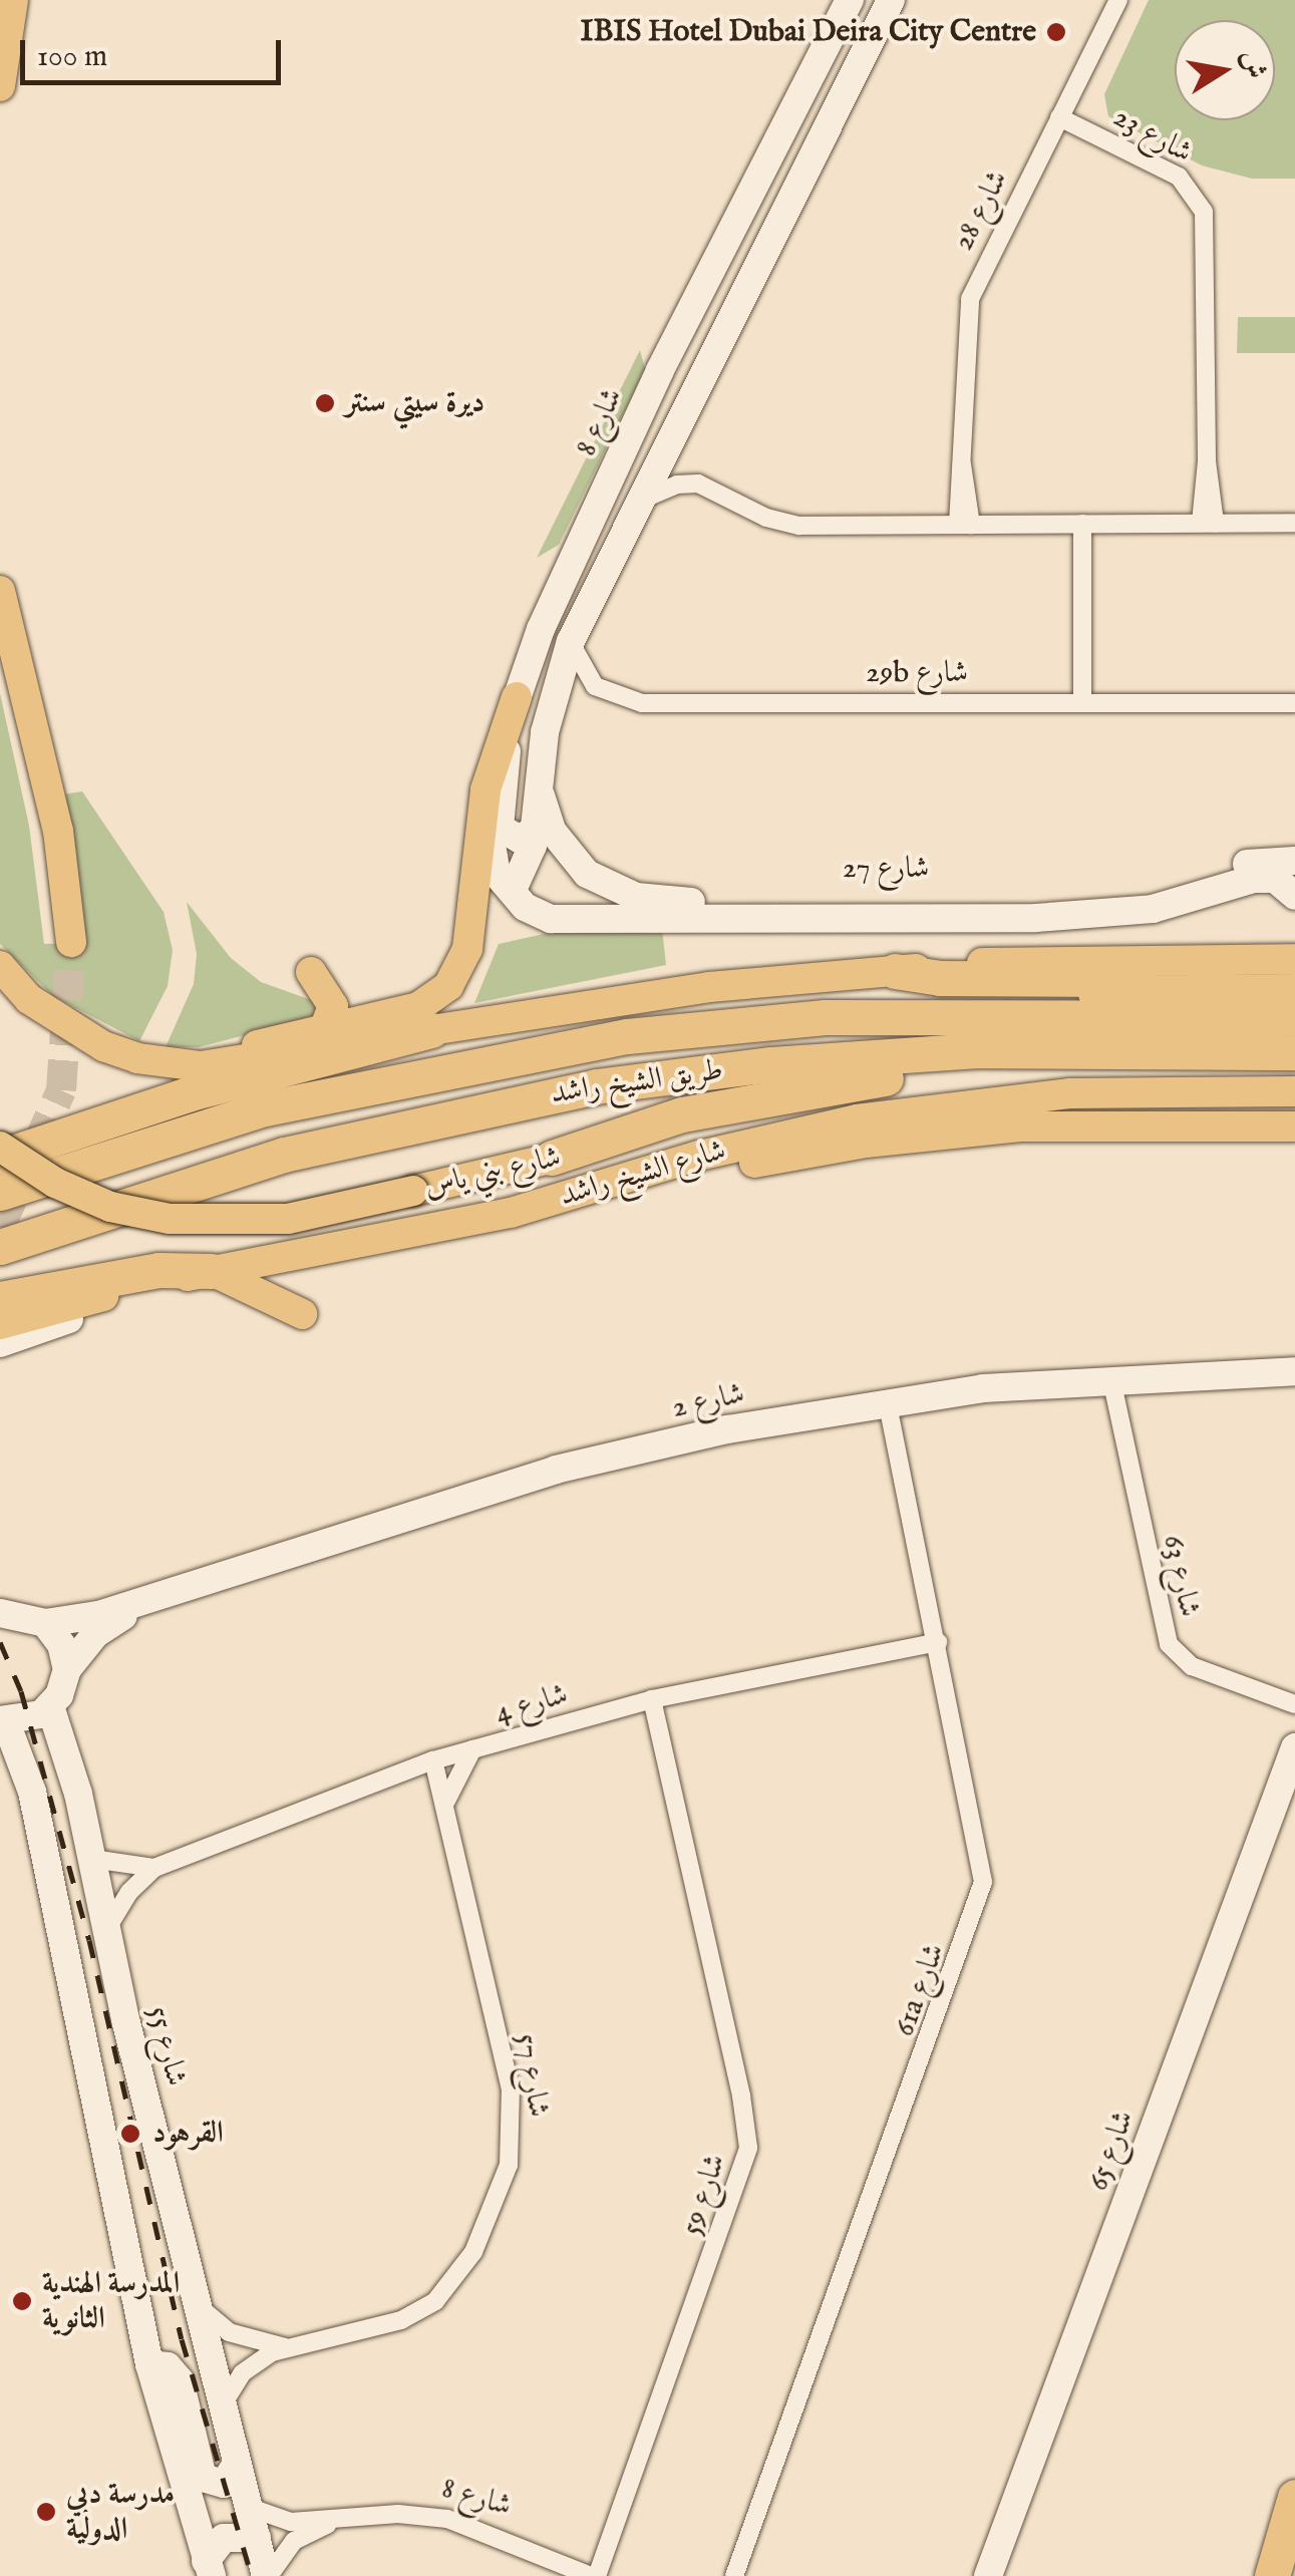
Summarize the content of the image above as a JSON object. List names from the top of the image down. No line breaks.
{"streets":{"highway":["طريق الشيخ راشد"],"main road":["شارع بني ياس","شارع الشيخ راشد"],"street":["شارع 23","شارع 28","شارع 8","29b شارع","شارع 27","شارع 2","شارع 63","شارع 4","61a شارع","شارع 55","شارع 57","شارع 65","شارع 59"]},"crossings":[["شارع 23","شارع 28"],["شارع 8","شارع 55"],["شارع 8","شارع 59"],["شارع بني ياس","شارع الشيخ راشد"],["شارع 2","شارع 63"],["شارع 2","61a شارع"],["شارع 2","شارع 55"],["شارع 4","61a شارع"],["شارع 4","شارع 55"],["شارع 4","شارع 57"],["شارع 4","شارع 59"],["شارع 55","شارع 57"]],"places":["IBIS Hotel Dubai Deira City Centre","ديرة سيتي سنتر","القرهود","المدرسة الهندية الثانوية","مدرسة دبي الدولية"],"scale_bar":"100 m","north":"right"}
